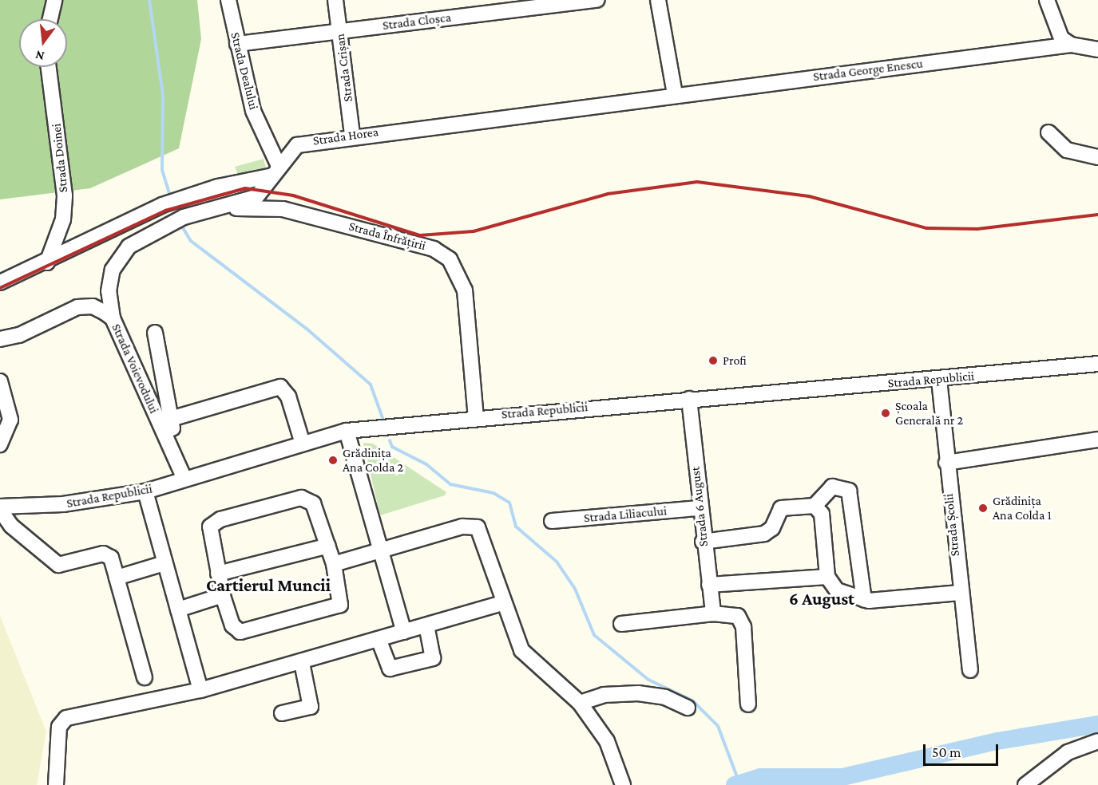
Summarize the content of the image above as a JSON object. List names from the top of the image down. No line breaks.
{"streets":{"street":["Strada Cloșca","Strada Crișan","Strada George Enescu","Strada Dealului","Strada Horea","Strada Doinei","Strada Înfrățirii","Strada Voievodului","Strada Republicii","Strada 6 August","Strada Liliacului","Strada Școlii"]},"crossings":[["Strada Cloșca","Strada Crișan"],["Strada Cloșca","Strada Dealului"],["Strada Crișan","Strada Horea"],["Strada George Enescu","Strada Horea"],["Strada Dealului","Strada Horea"],["Strada Horea","Strada Înfrățirii"],["Strada Horea","Strada Voievodului"],["Strada Înfrățirii","Strada Republicii"],["Strada Voievodului","Strada Republicii"],["Strada Republicii","Strada 6 August"],["Strada Republicii","Strada Școlii"],["Strada 6 August","Strada Liliacului"]],"districts":["Cartierul Muncii","6 August"],"places":["Profi","Școala Generală nr 2","Grădinița Ana Colda 2","Grădinița Ana Colda 1"],"scale_bar":"50 m","north":"bottom"}
